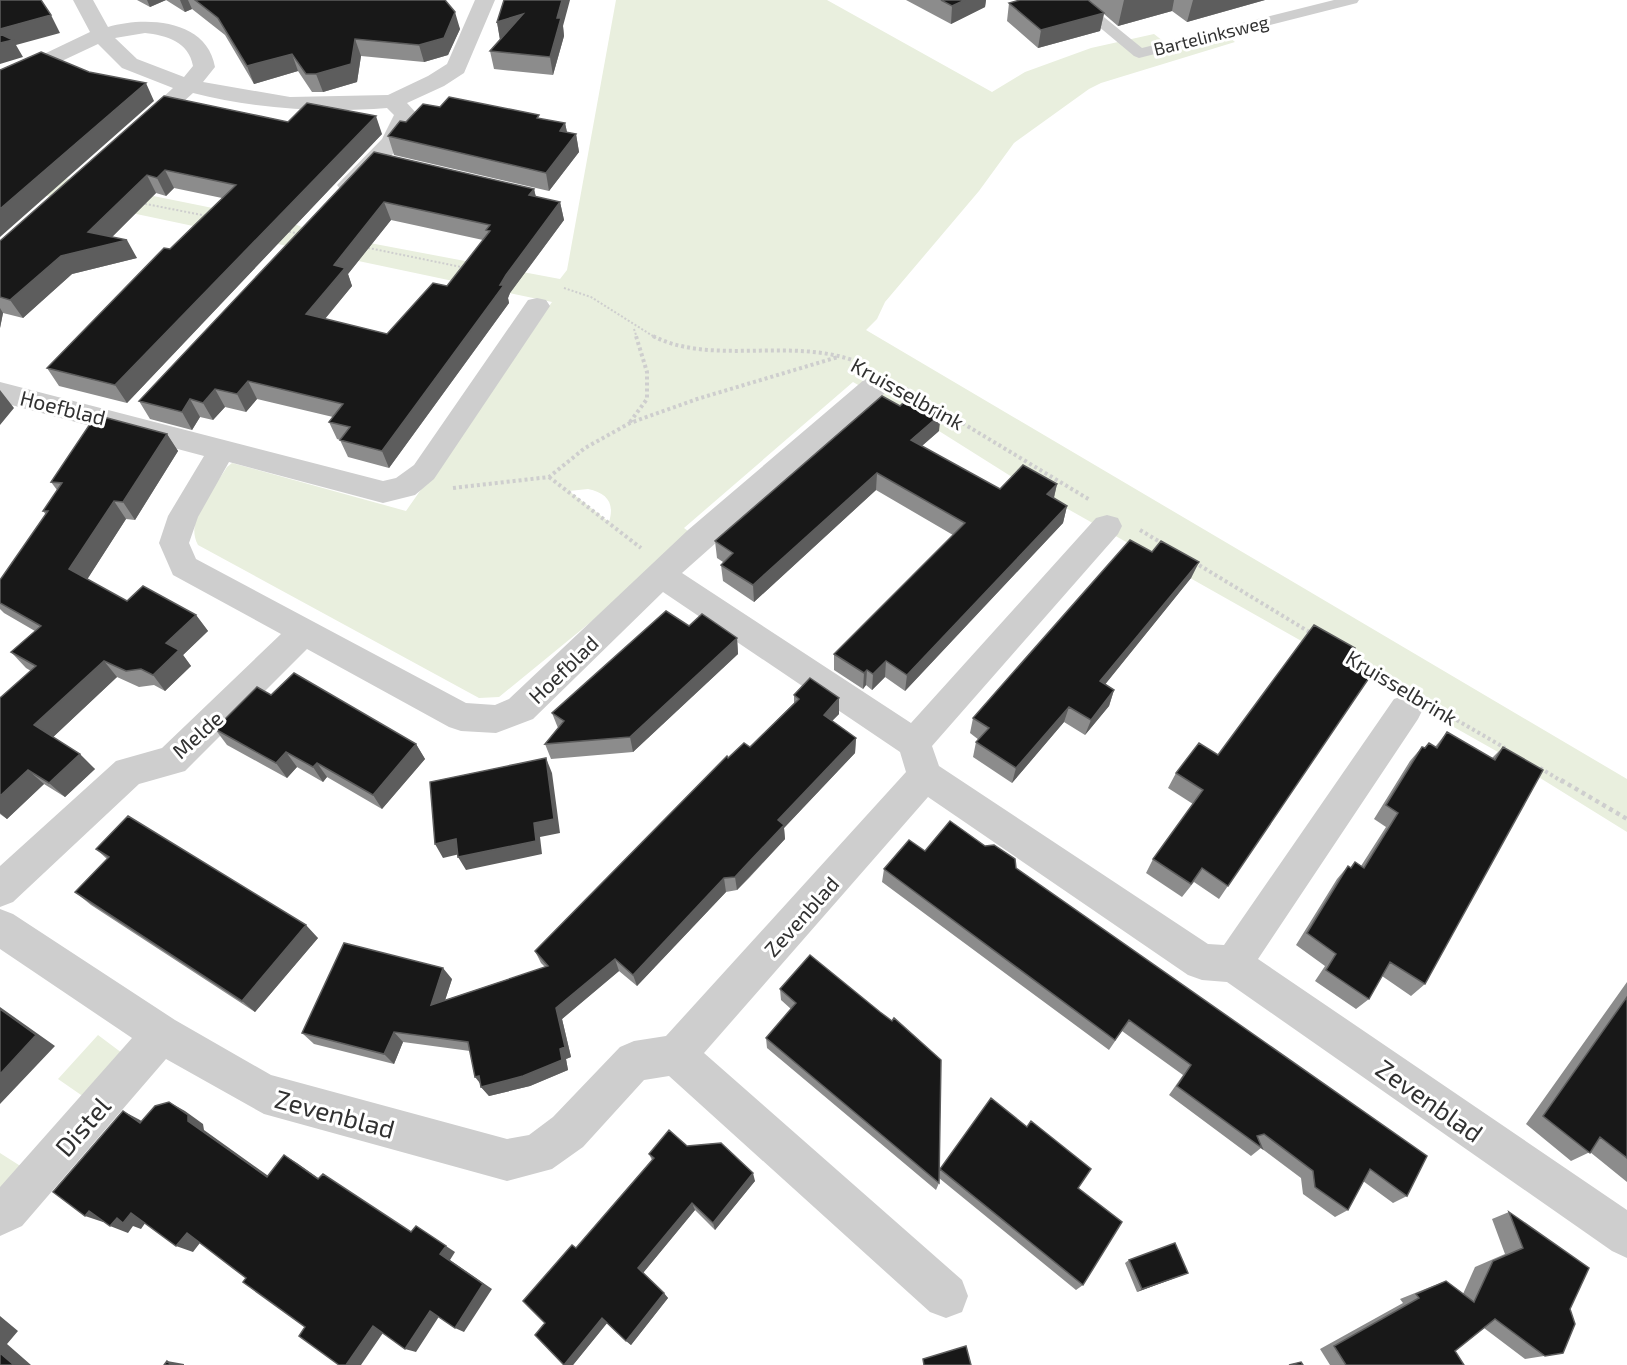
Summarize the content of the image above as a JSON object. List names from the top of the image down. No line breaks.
{"streets":{"street":["Hoefblad","Melde","Zevenblad","Distel"],"lane":["Bartelinksweg"],"path":["Kruisselbrink"]},"crossings":[["Kruisselbrink","Hoefblad"],["Kruisselbrink","Zevenblad"],["Hoefblad","Melde"],["Zevenblad","Distel"]]}
